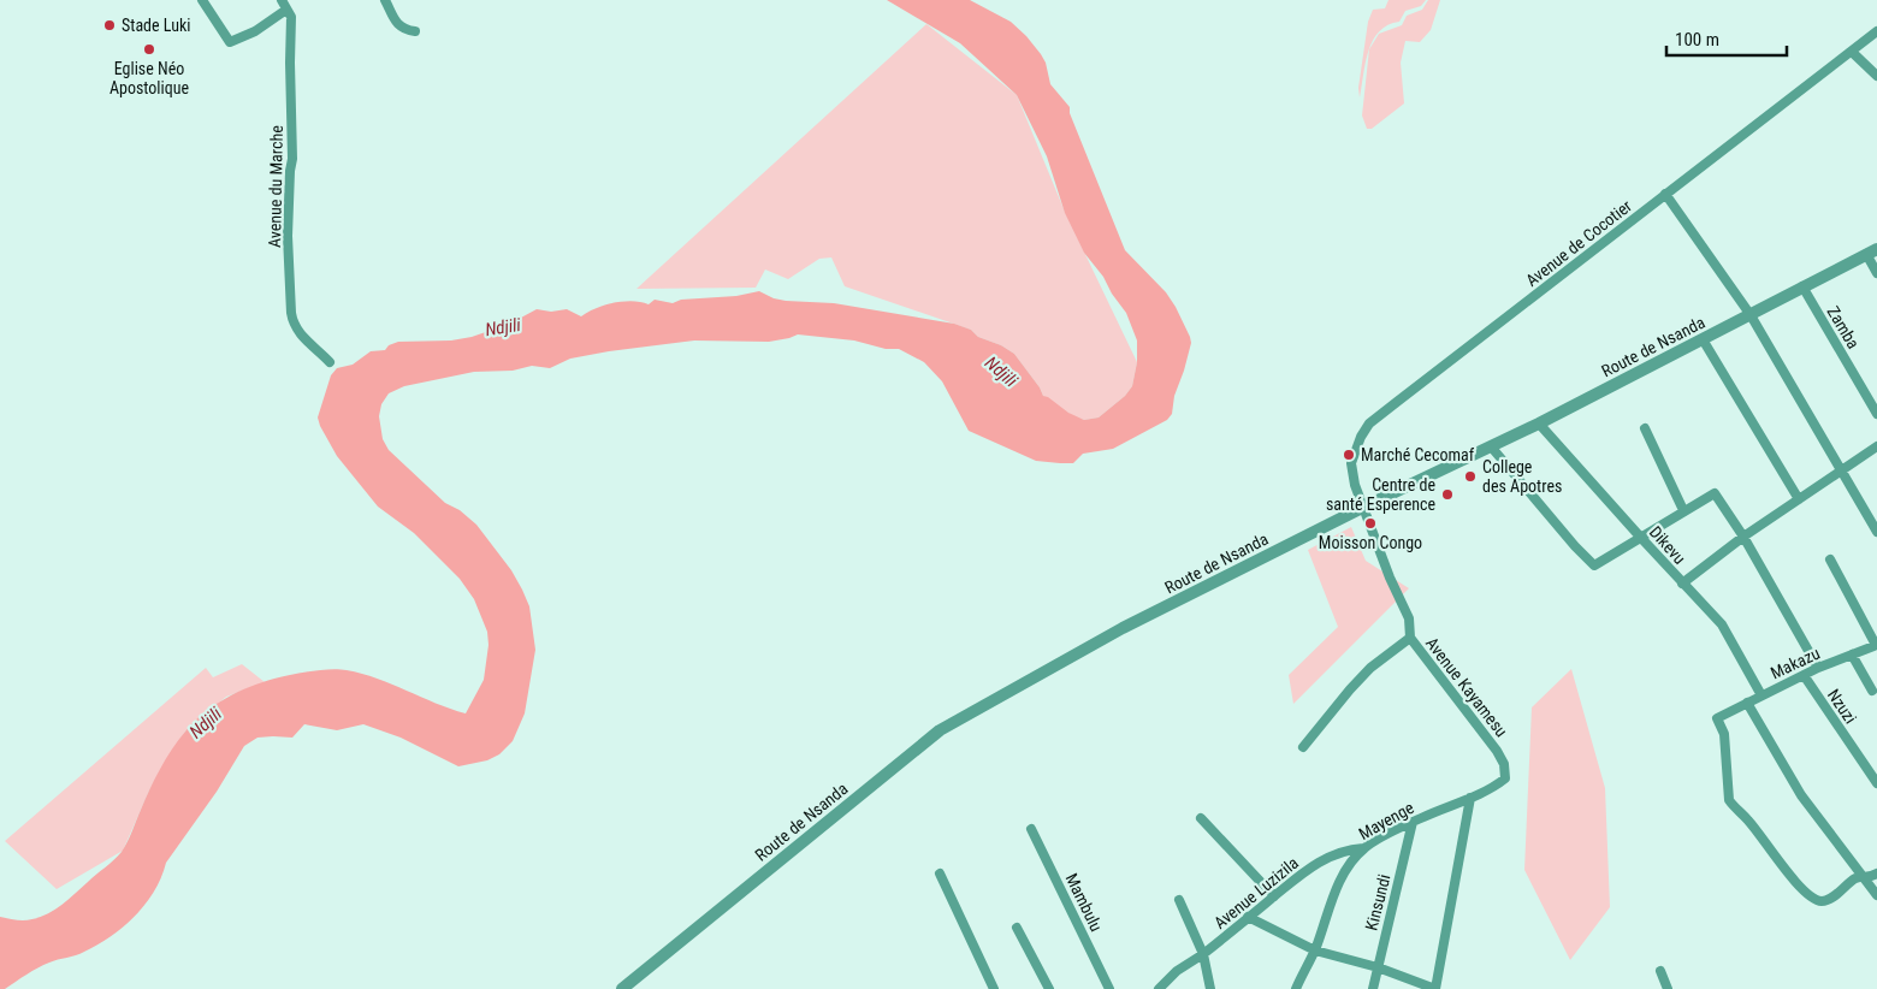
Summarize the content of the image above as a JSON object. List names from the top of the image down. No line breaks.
{"streets":{"street":["Avenue du Marche","Avenue de Cocotier","Zamba","Route de Nsanda","Dikevu","Makazu","Avenue Kayamesu","Nzuzi","Mayenge","Avenue Luzizila","Mambulu","Kinsundi"]},"crossings":[["Avenue de Cocotier","Route de Nsanda"],["Avenue de Cocotier","Avenue Kayamesu"],["Zamba","Route de Nsanda"],["Route de Nsanda","Dikevu"],["Route de Nsanda","Avenue Kayamesu"],["Dikevu","Makazu"],["Makazu","Nzuzi"],["Avenue Kayamesu","Mayenge"],["Mayenge","Avenue Luzizila"],["Mayenge","Kinsundi"]],"water":["Ndjili"],"places":["Stade Luki","Eglise Néo Apostolique","Marché Cecomaf","College des Apotres","Centre de santé Esperence","Moisson Congo"],"scale_bar":"100 m"}
